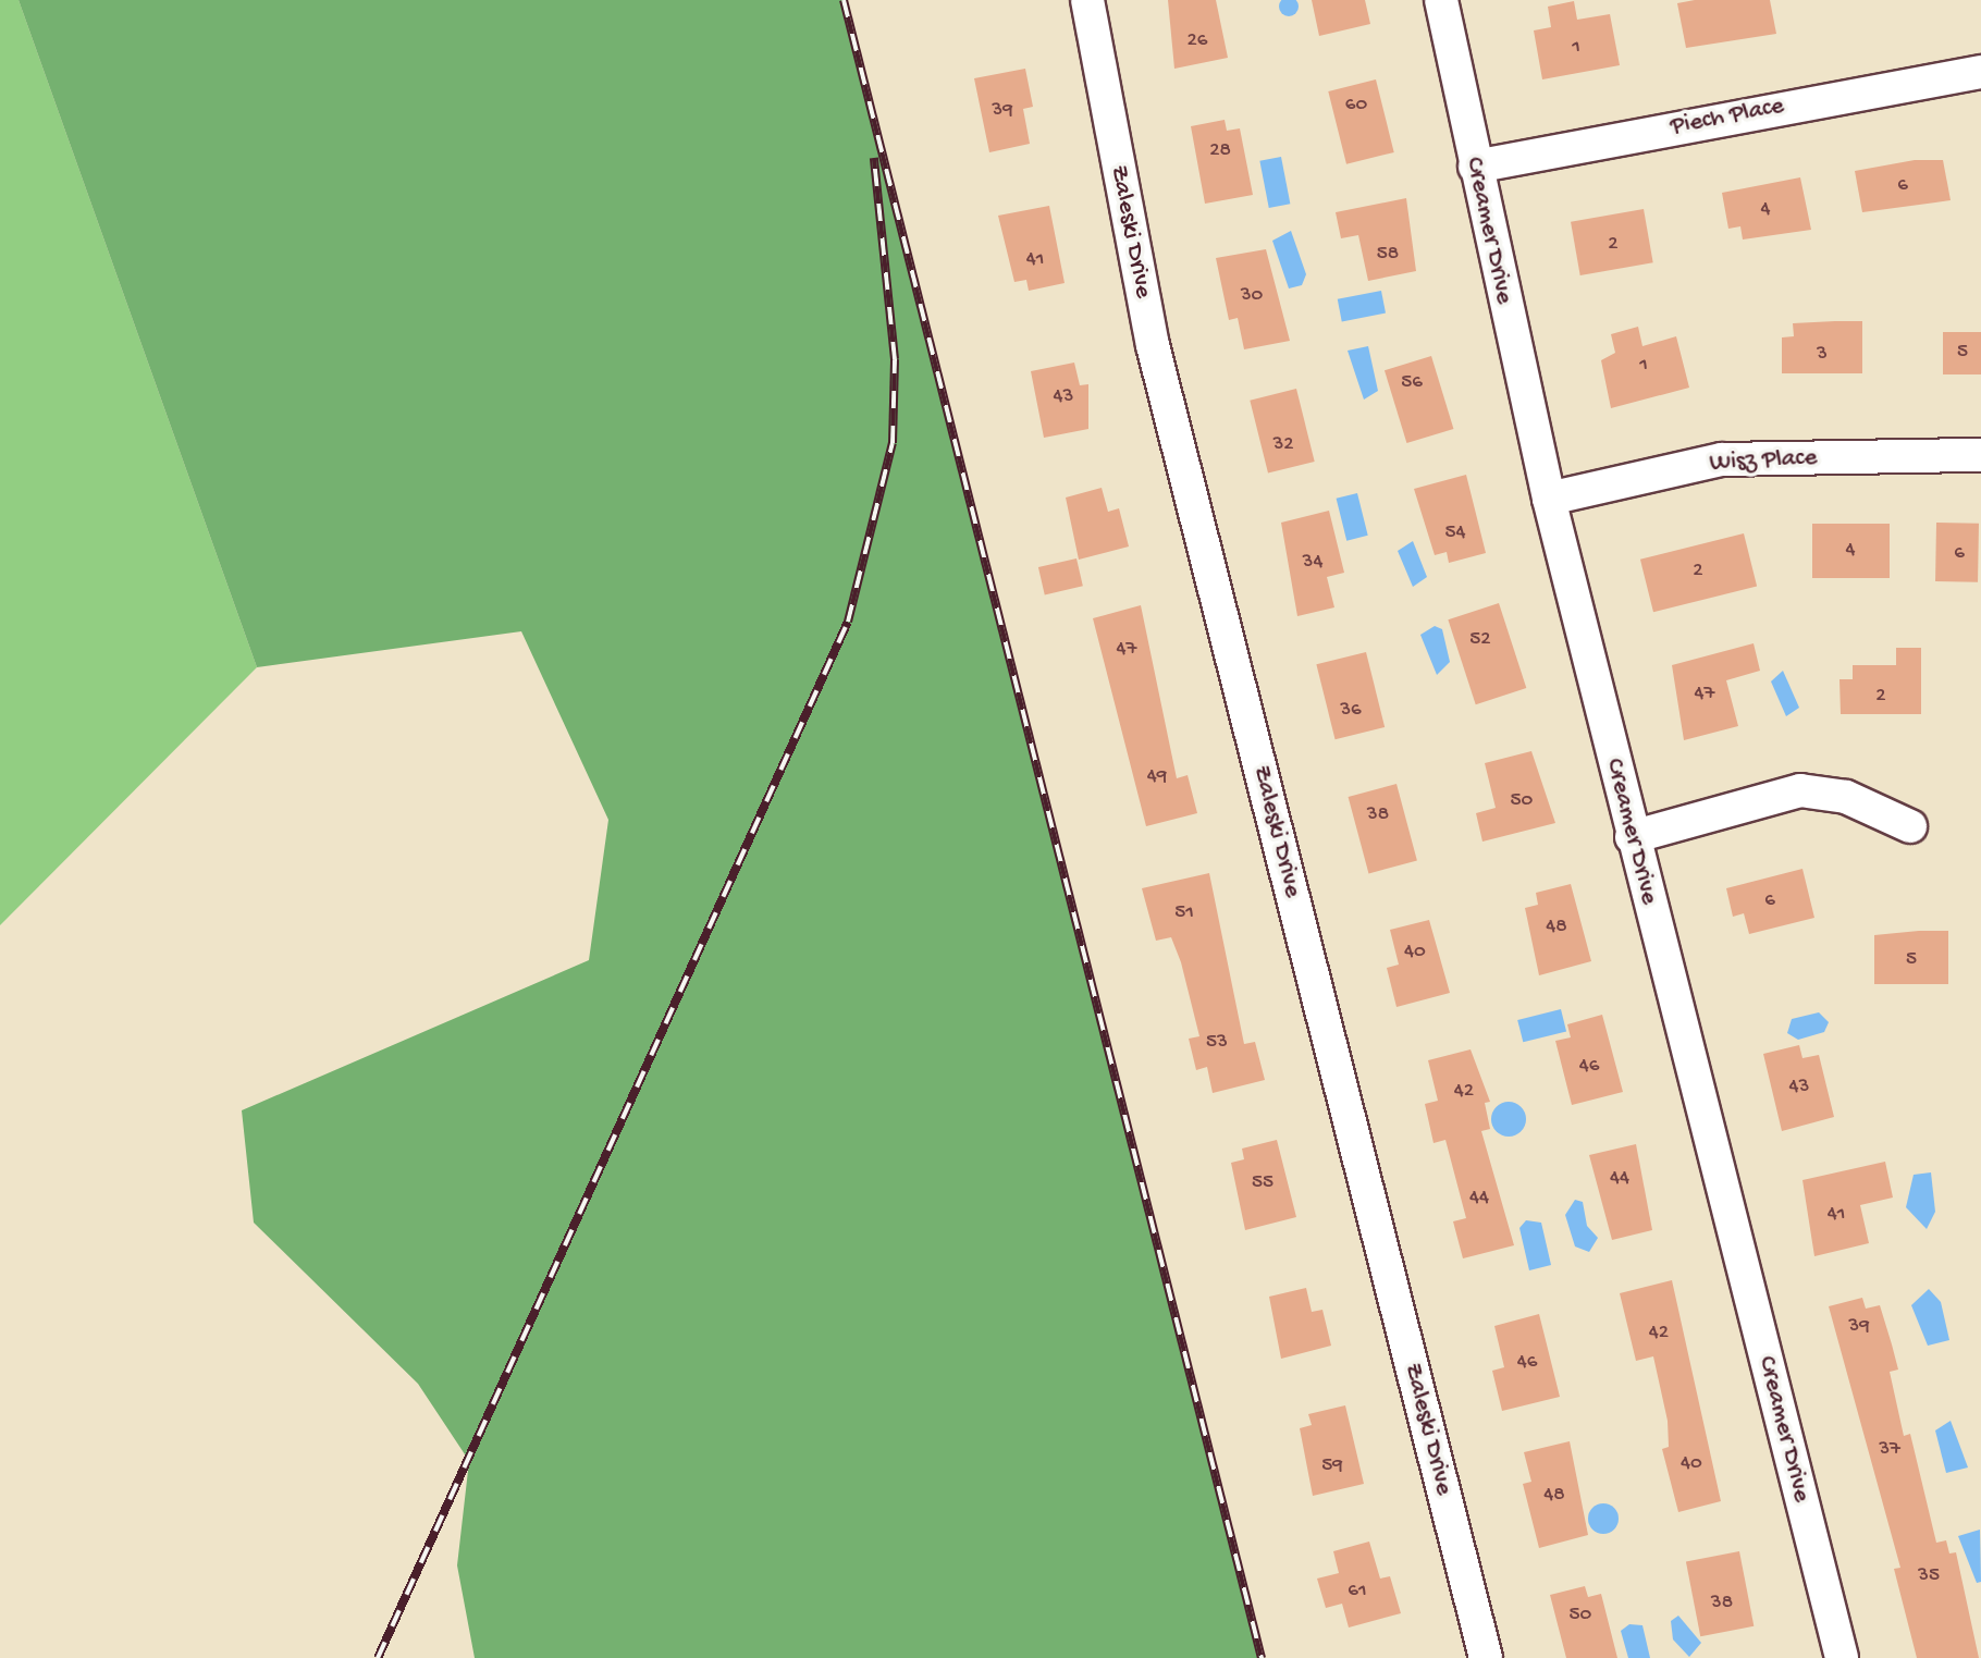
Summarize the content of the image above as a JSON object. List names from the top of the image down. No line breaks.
{"streets":{"street":["Piech Place","Creamer Drive","Zaleski Drive","Wisz Place"]},"crossings":[["Piech Place","Creamer Drive"],["Creamer Drive","Wisz Place"]],"house_numbers":["26","1","60","39","28","6","4","2","58","41","30","5","3","1","56","43","32","54","4","6","34","2","52","47","47","2","36","49","50","38","6","51","48","40","5","53","46","43","42","44","55","44","41","39","42","46","37","40","59","48","35","61","38","50"]}
